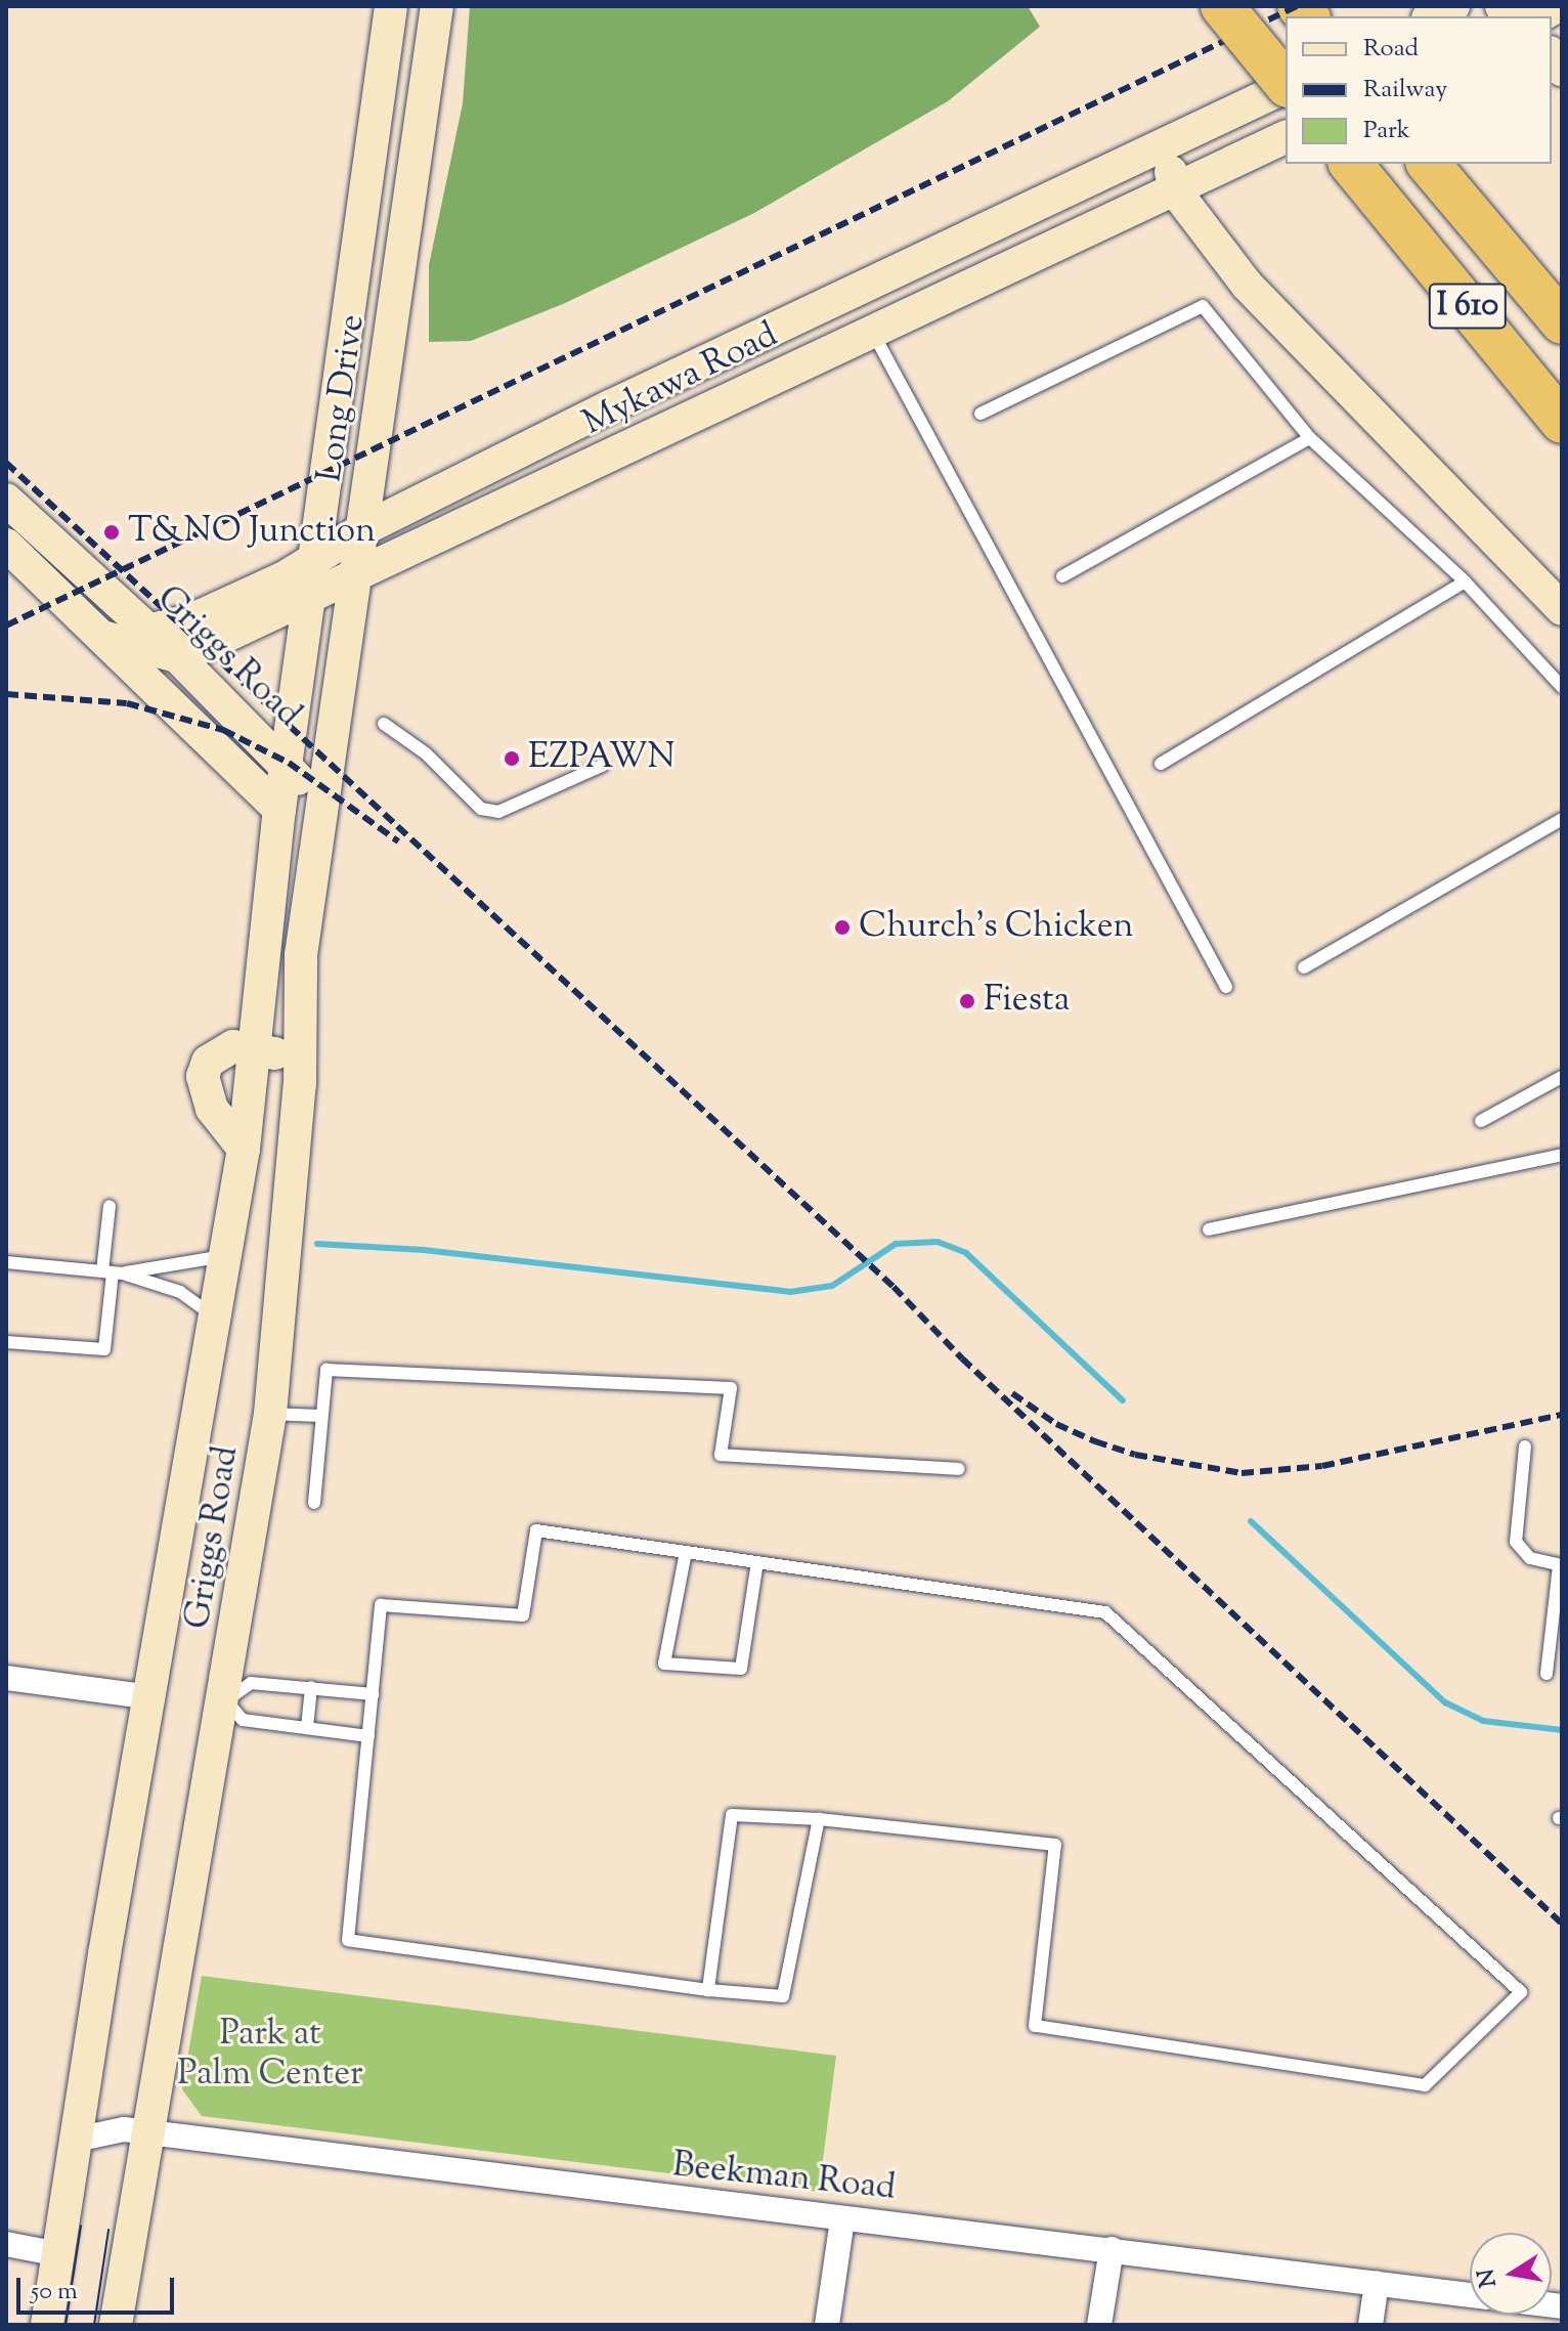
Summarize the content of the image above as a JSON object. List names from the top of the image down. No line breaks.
{"streets":{"highway":["I 610"],"main road":["Mykawa Road","Long Drive","Griggs Road"],"street":["Beekman Road"]},"crossings":[["Mykawa Road","Long Drive"],["Mykawa Road","Griggs Road"],["Long Drive","Griggs Road"],["Griggs Road","Beekman Road"]],"parks":["Park at Palm Center"],"places":["T&NO Junction","EZPAWN","Church's Chicken","Fiesta"],"legend":["Road","Railway","Park"],"scale_bar":"50 m","north":"left"}
